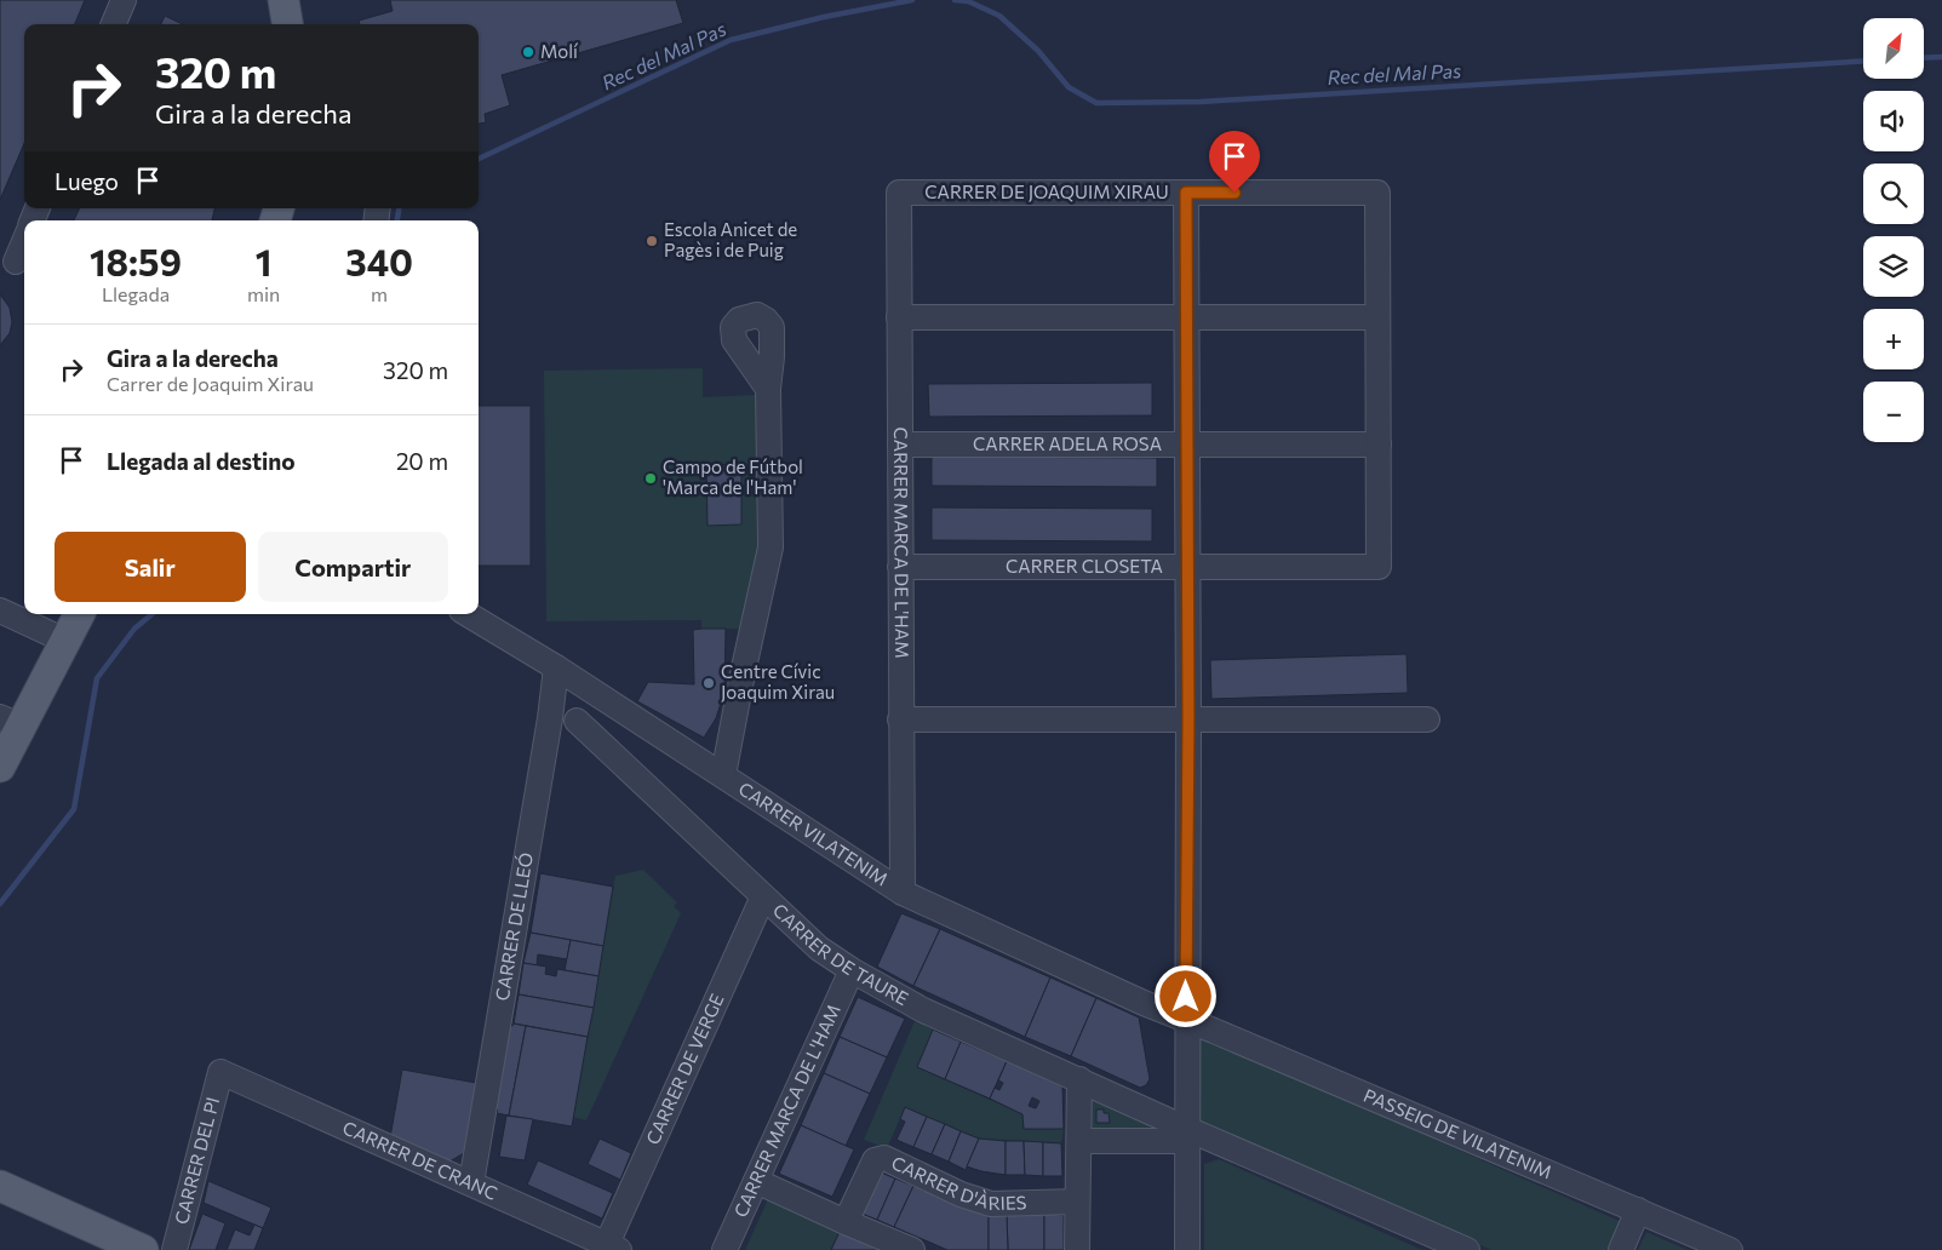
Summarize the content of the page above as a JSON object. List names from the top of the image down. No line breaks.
{"streets":{"street":["CARRER DE JOAQUIM XIRAU","CARRER ADELA ROSA","CARRER MARCA DE L'HAM","CARRER CLOSETA","CARRER VILATENIM","CARRER DE LLEÓ","CARRER DE TAURE","CARRER DE VERGE","PASSEIG DE VILATENIM","CARRER DEL PI","CARRER DE CRANC","CARRER D'ÀRIES"]},"crossings":[["CARRER DE JOAQUIM XIRAU","CARRER MARCA DE L'HAM"],["CARRER ADELA ROSA","CARRER MARCA DE L'HAM"],["CARRER ADELA ROSA","CARRER CLOSETA"],["CARRER MARCA DE L'HAM","CARRER CLOSETA"],["CARRER MARCA DE L'HAM","CARRER VILATENIM"],["CARRER MARCA DE L'HAM","CARRER DE TAURE"],["CARRER VILATENIM","CARRER DE LLEÓ"],["CARRER VILATENIM","PASSEIG DE VILATENIM"],["CARRER DE LLEÓ","CARRER DE CRANC"],["CARRER DE TAURE","CARRER DE VERGE"],["CARRER DE VERGE","CARRER DE CRANC"],["CARRER DEL PI","CARRER DE CRANC"]],"water":["Rec del Mal Pas"],"places":["Molí","Escola Anicet de Pagès i de Puig","Campo de Fútbol 'Marca de l'Ham'","Centre Cívic Joaquim Xirau"],"north":"top right","page":{"map_buttons":["+","−"],"turn":["320 m","Gira a la derecha"],"then":"Luego","eta":["18:59","Llegada","1","min","340","m"],"list":[{"name":"Gira a la derecha","note":"Carrer de Joaquim Xirau","value":"320 m"},{"name":"Llegada al destino","value":"20 m"}],"buttons":["Salir","Compartir"]}}
